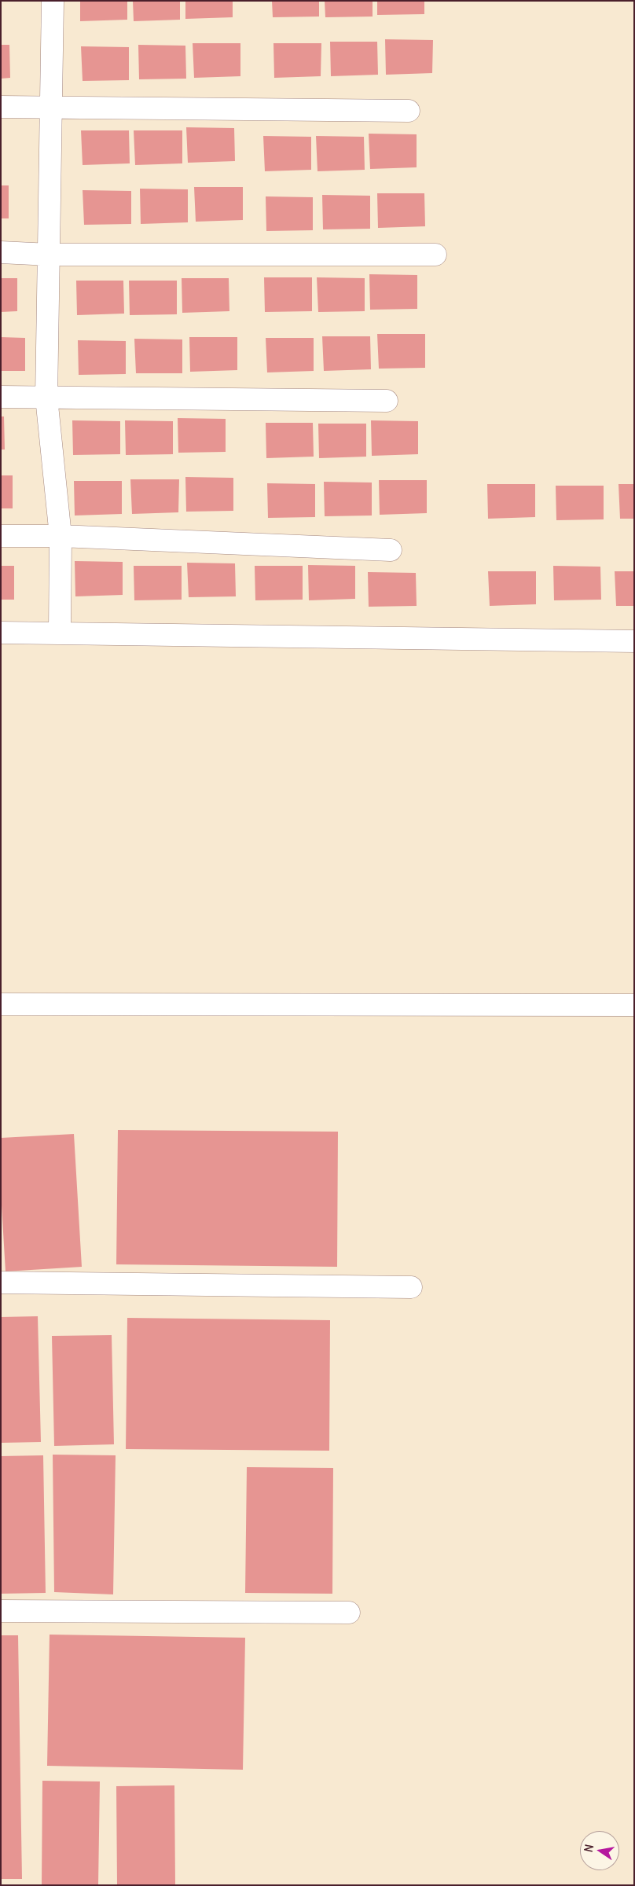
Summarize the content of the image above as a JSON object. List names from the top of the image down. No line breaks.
{"north":"left"}
